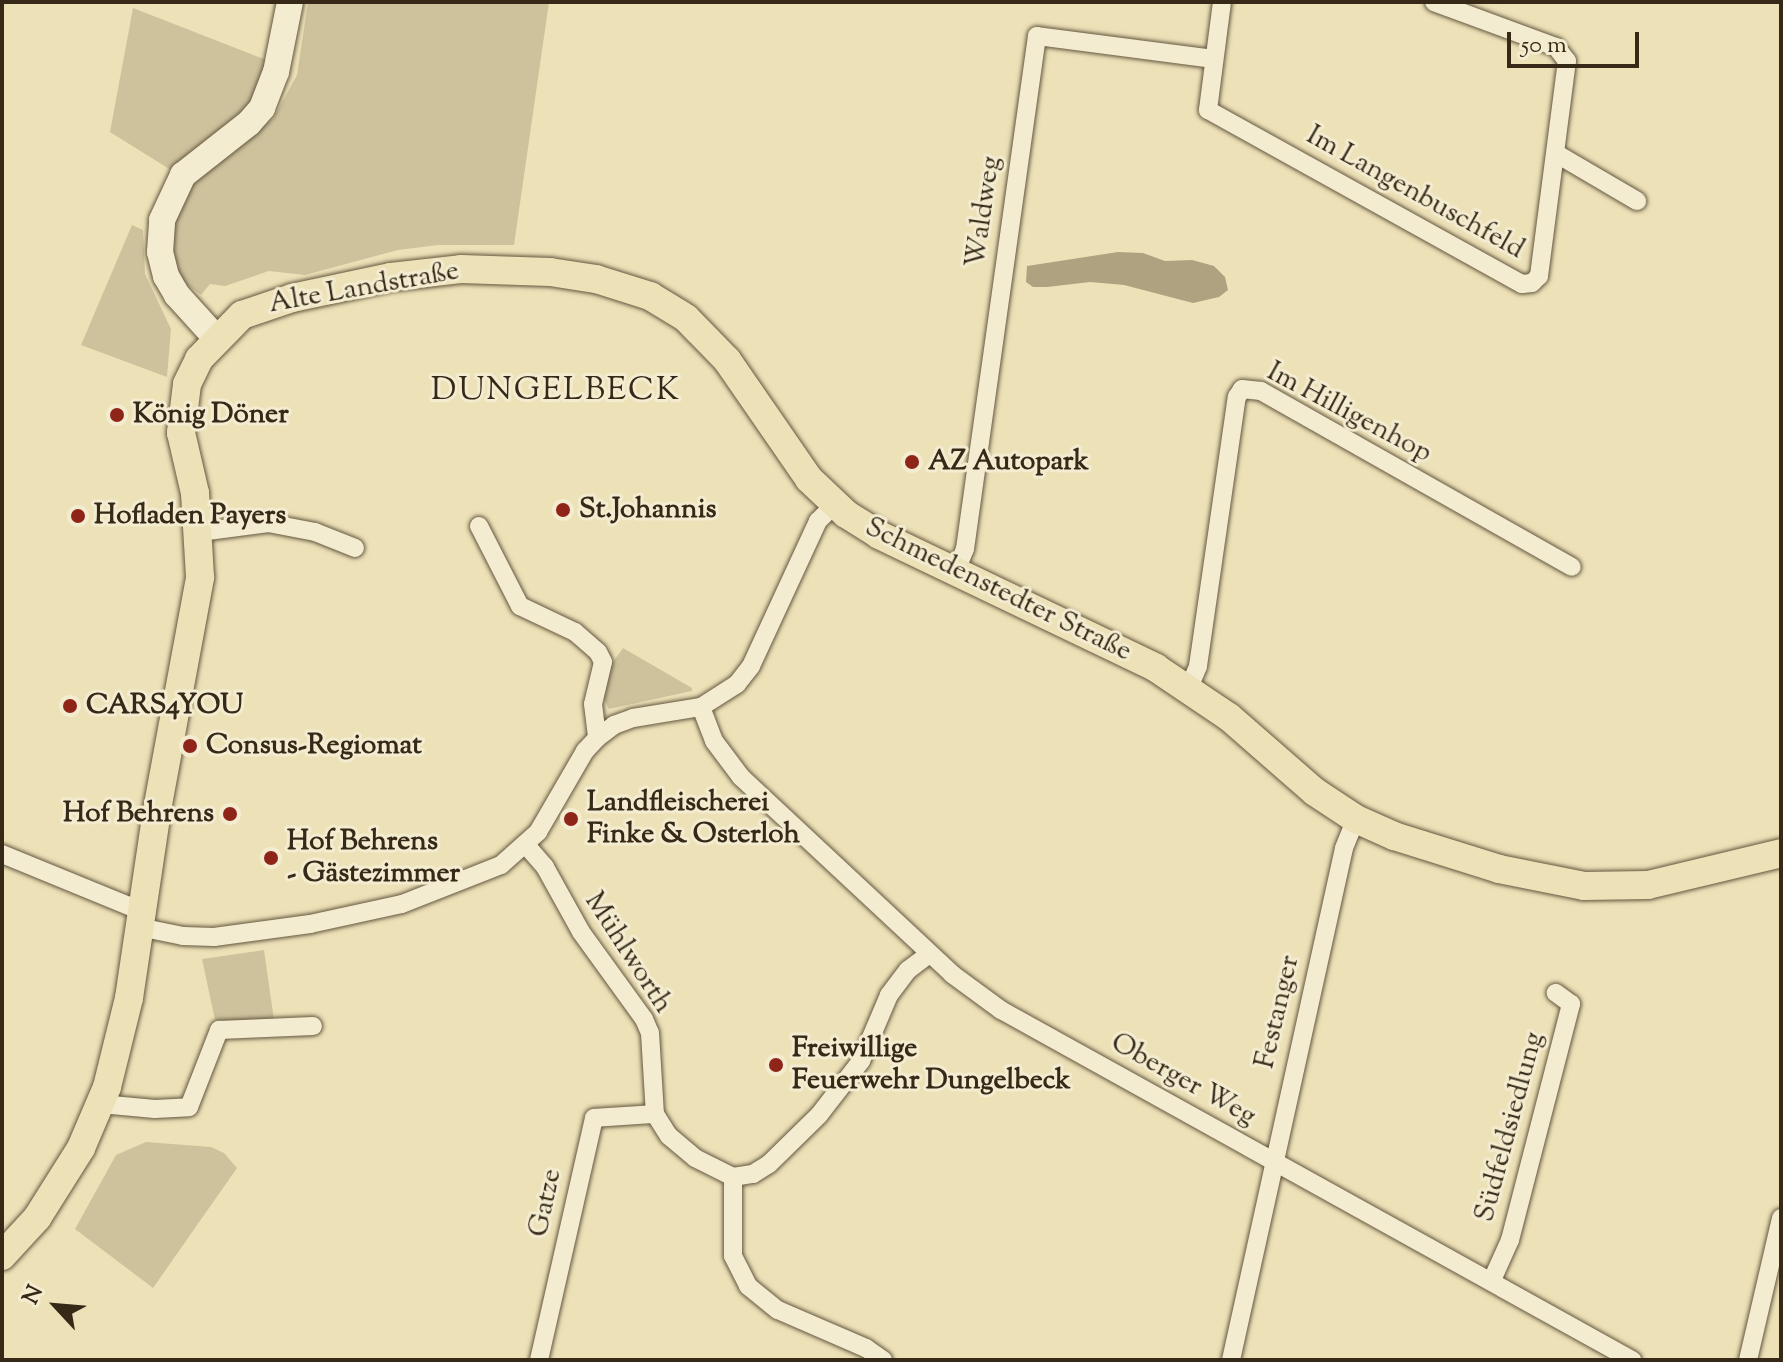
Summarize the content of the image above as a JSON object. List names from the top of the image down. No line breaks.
{"streets":{"main road":["Alte Landstraße","Schmedenstedter Straße"],"street":["Im Langenbuschfeld","Waldweg","Im Hilligenhop","Mühlworth","Festanger","Oberger Weg","Südfeldsiedlung","Gatze"]},"crossings":[["Im Langenbuschfeld","Waldweg"],["Waldweg","Schmedenstedter Straße"],["Alte Landstraße","Schmedenstedter Straße"],["Im Hilligenhop","Schmedenstedter Straße"],["Schmedenstedter Straße","Mühlworth"],["Schmedenstedter Straße","Festanger"],["Schmedenstedter Straße","Oberger Weg"],["Mühlworth","Gatze"],["Festanger","Oberger Weg"],["Oberger Weg","Südfeldsiedlung"]],"districts":["DUNGELBECK"],"places":["König Döner","AZ Autopark","St.Johannis","Hofladen Payers","CARS4YOU","Consus-Regiomat","Hof Behrens","Landfleischerei Finke & Osterloh","Hof Behrens - Gästezimmer","Freiwillige Feuerwehr Dungelbeck"],"scale_bar":"50 m","north":"top left"}
